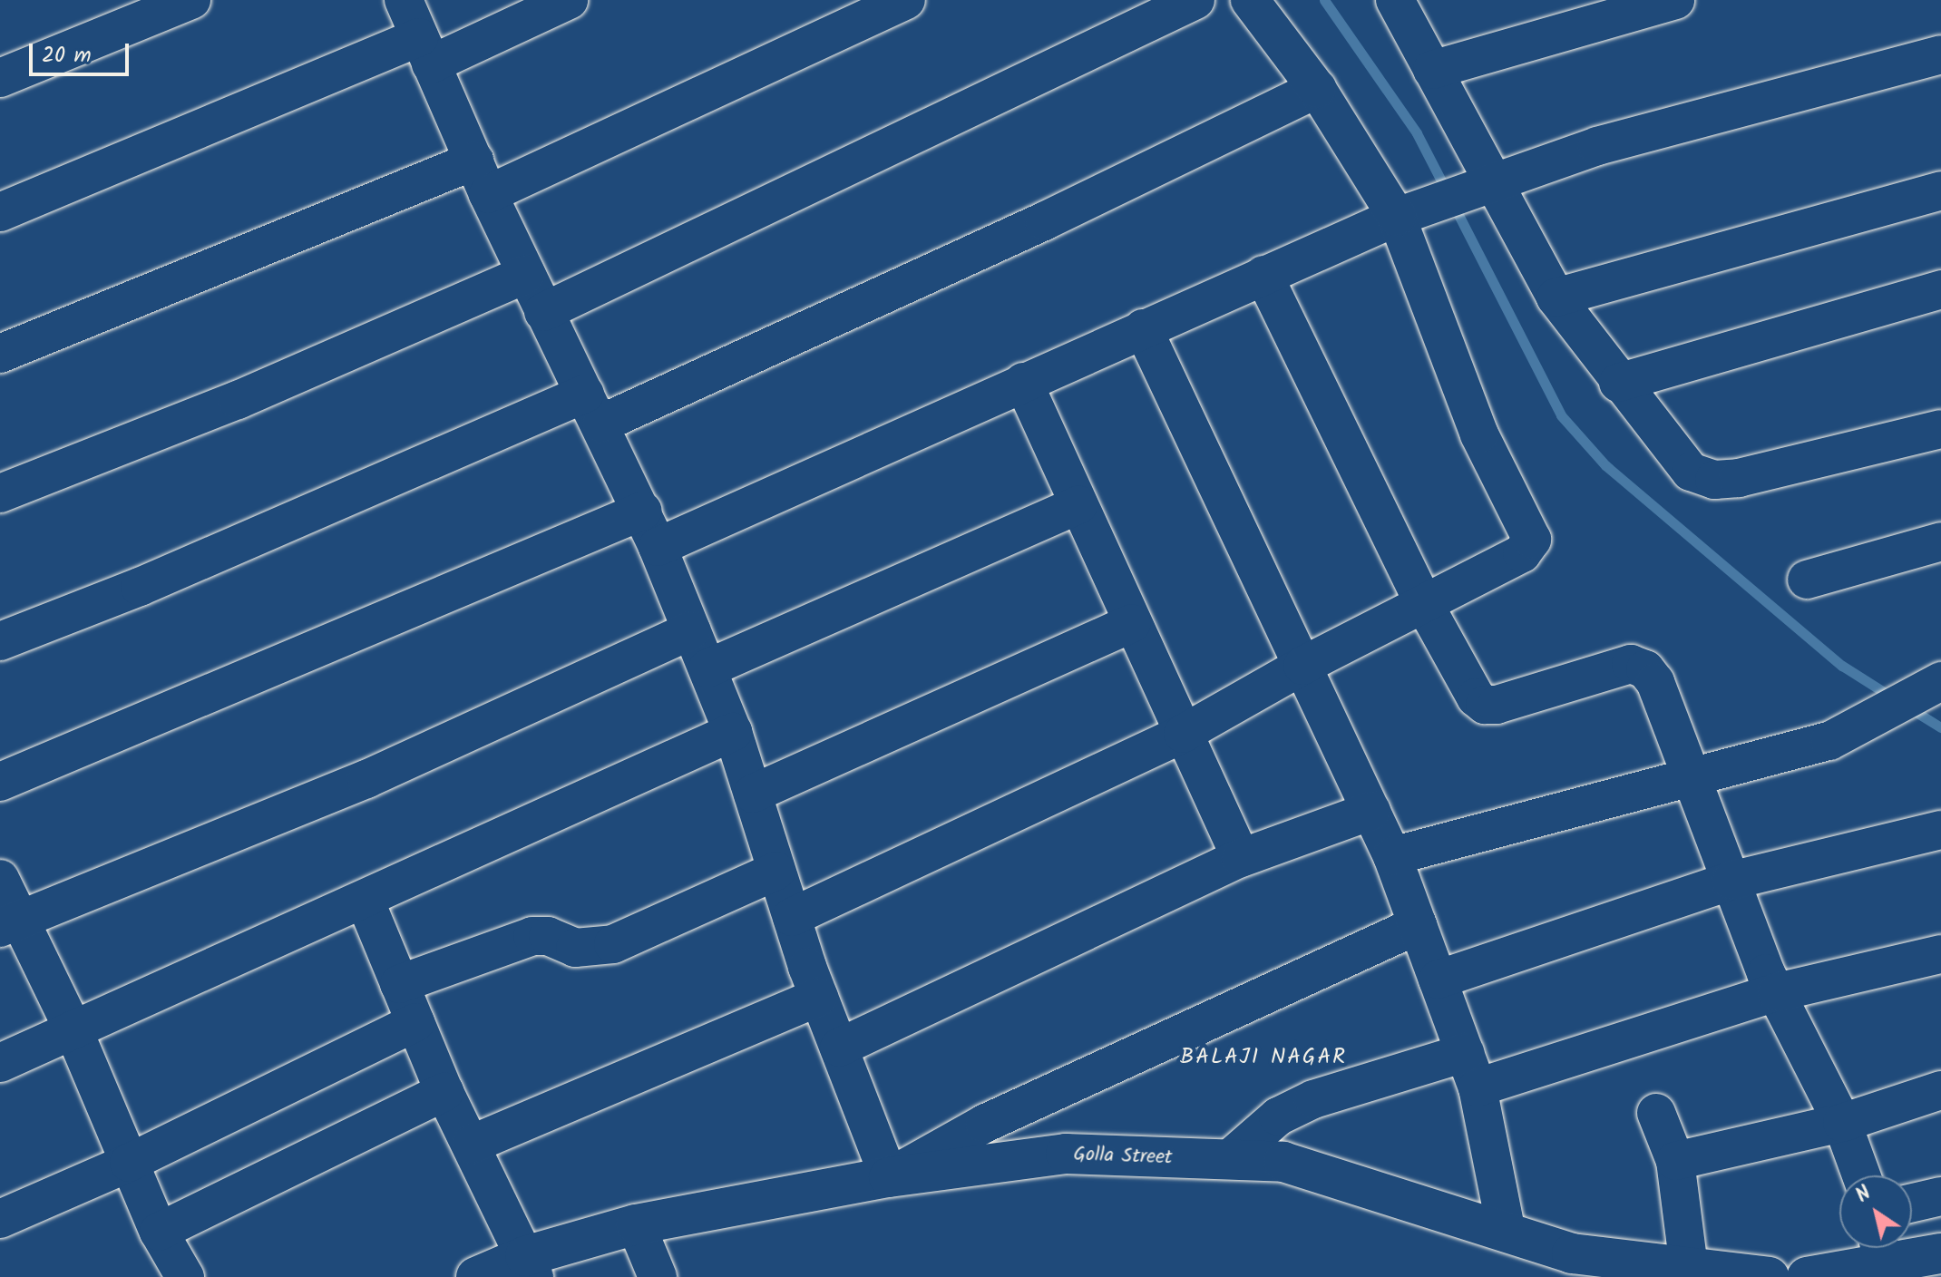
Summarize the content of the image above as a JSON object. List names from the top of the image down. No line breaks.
{"streets":{"street":["Golla Street"]},"districts":["BALAJI NAGAR"],"scale_bar":"20 m","north":"top left"}
